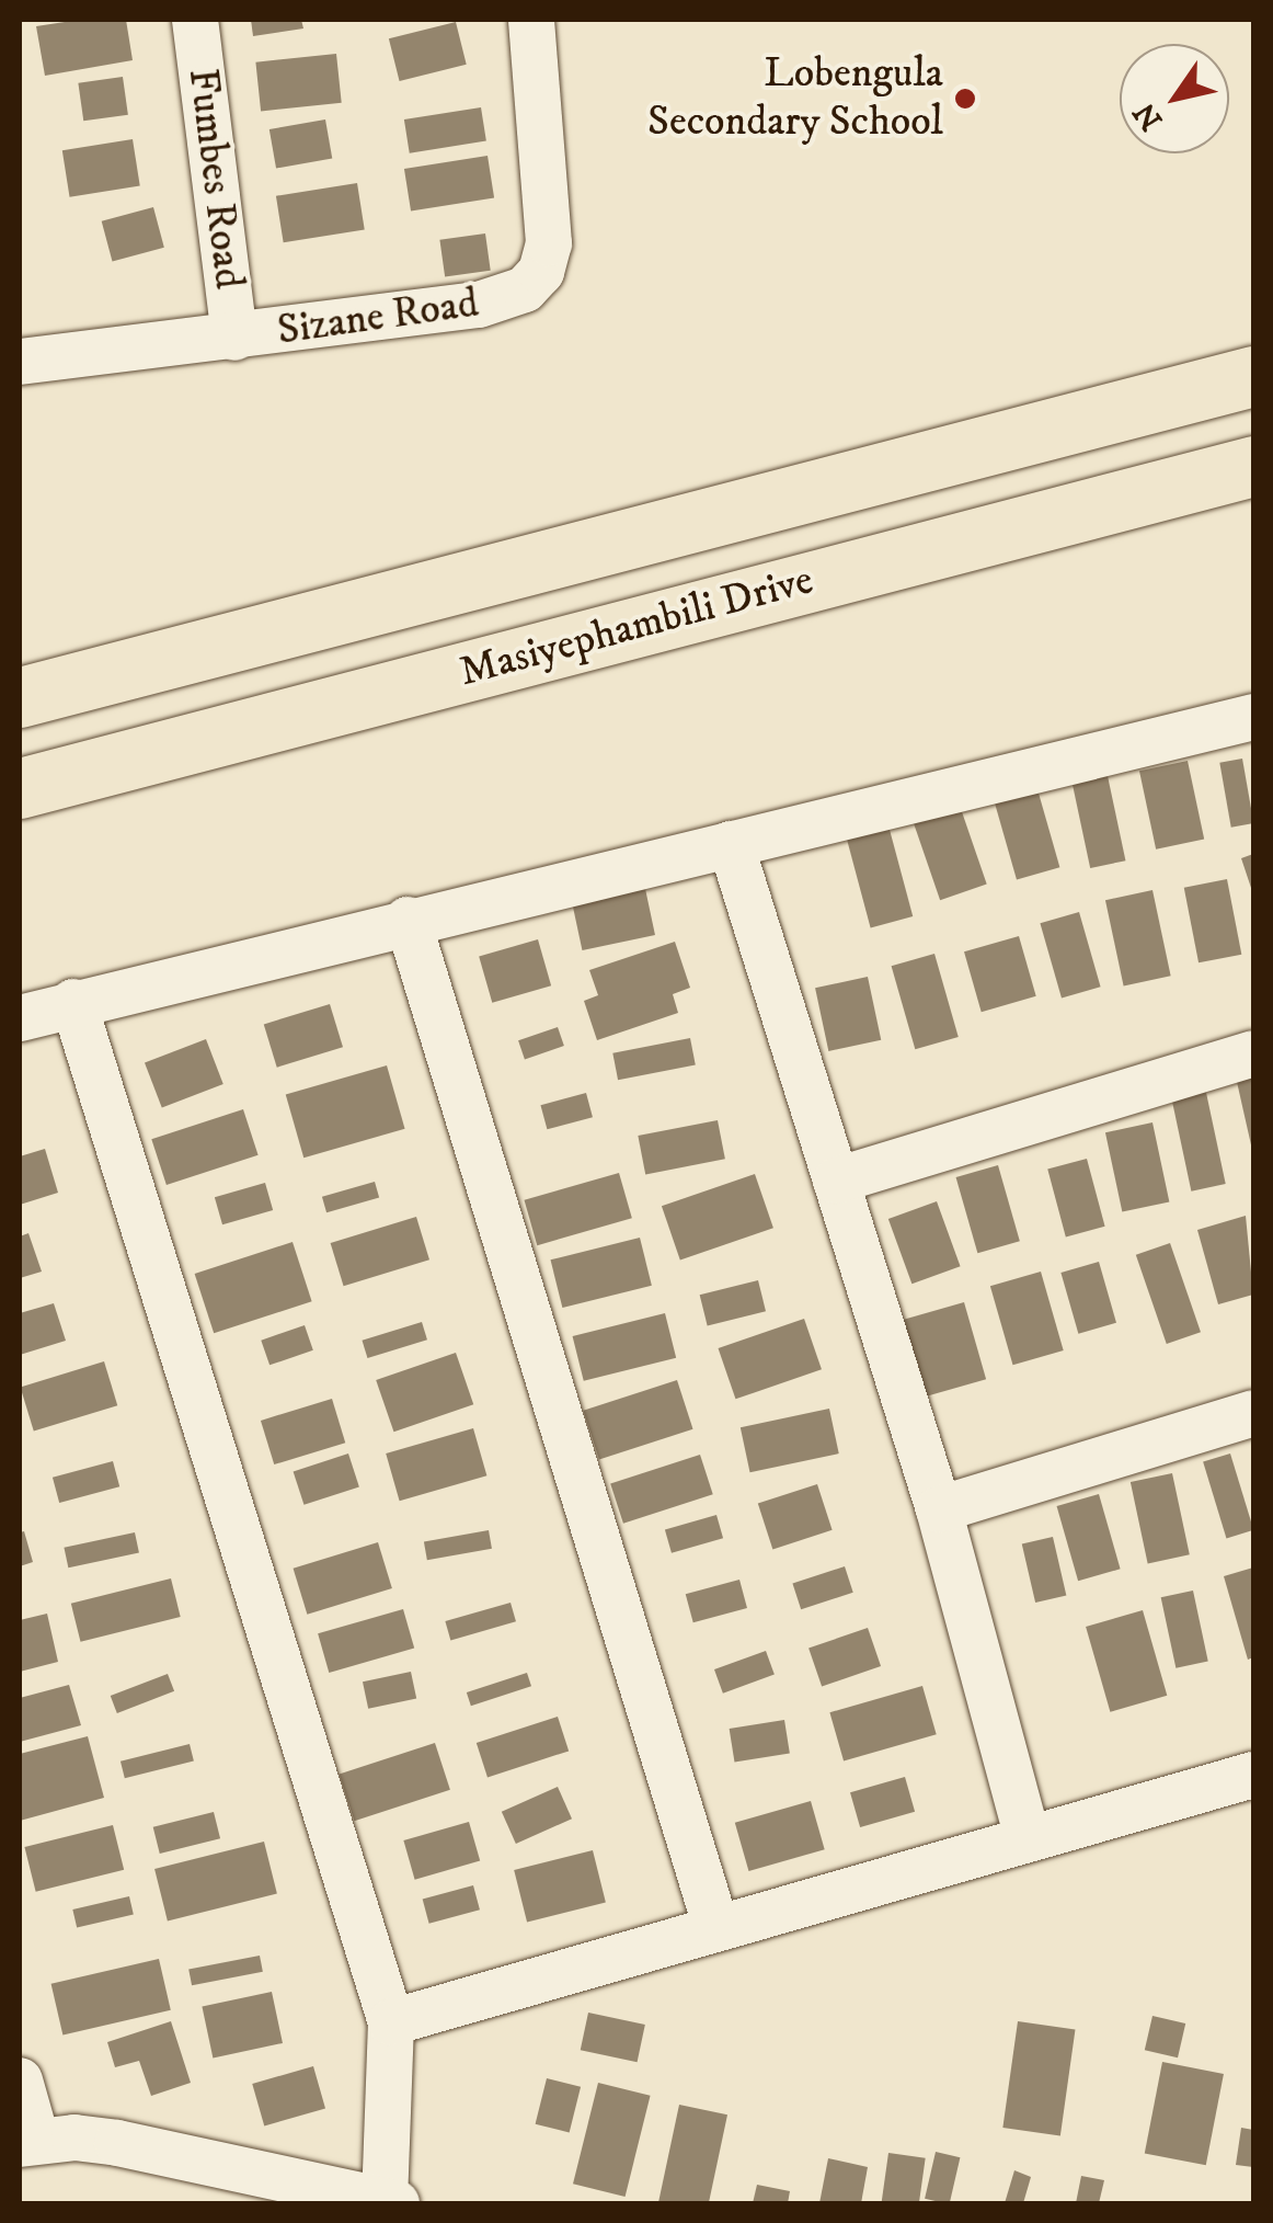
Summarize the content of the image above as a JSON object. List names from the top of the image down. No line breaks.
{"streets":{"main road":["Masiyephambili Drive"],"street":["Fumbes Road","Sizane Road"]},"crossings":[["Fumbes Road","Sizane Road"]],"places":["Lobengula Secondary School"],"north":"bottom left"}
